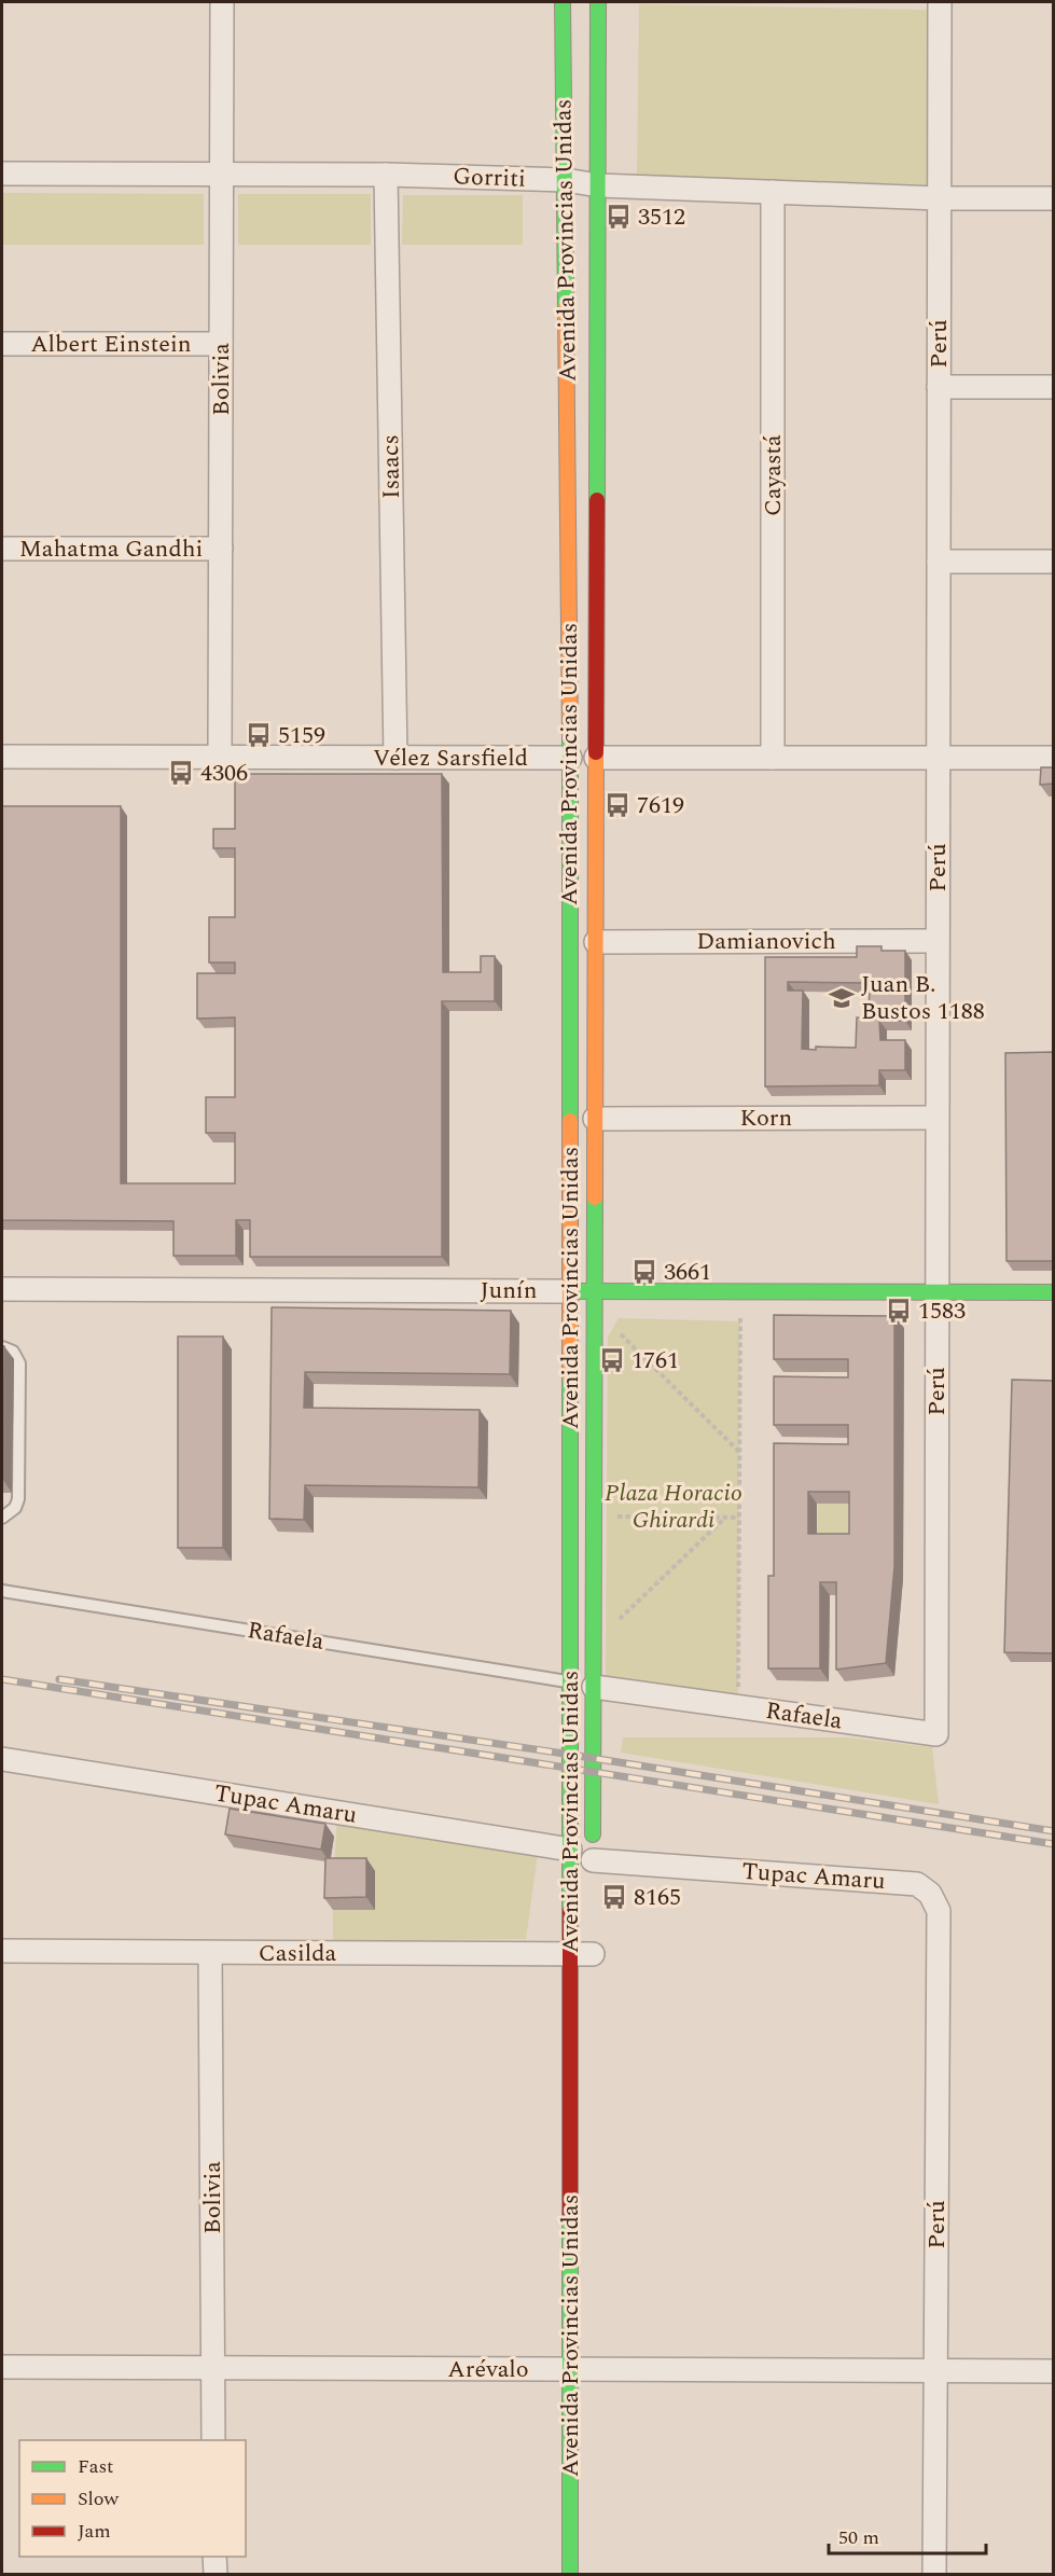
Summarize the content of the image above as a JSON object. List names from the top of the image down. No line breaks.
{"streets":{"main road":["Avenida Provincias Unidas","Vélez Sarsfield","Junín"],"street":["Gorriti","Albert Einstein","Perú","Bolivia","Isaacs","Cayastá","Mahatma Gandhi","Damianovich","Korn","Rafaela","Tupac Amaru","Casilda","Arévalo"]},"crossings":[["Gorriti","Avenida Provincias Unidas"],["Gorriti","Perú"],["Gorriti","Bolivia"],["Gorriti","Isaacs"],["Gorriti","Cayastá"],["Avenida Provincias Unidas","Vélez Sarsfield"],["Avenida Provincias Unidas","Damianovich"],["Avenida Provincias Unidas","Korn"],["Avenida Provincias Unidas","Junín"],["Avenida Provincias Unidas","Rafaela"],["Avenida Provincias Unidas","Tupac Amaru"],["Avenida Provincias Unidas","Casilda"],["Avenida Provincias Unidas","Arévalo"],["Albert Einstein","Bolivia"],["Perú","Vélez Sarsfield"],["Perú","Damianovich"],["Perú","Korn"],["Perú","Junín"],["Perú","Rafaela"],["Perú","Tupac Amaru"],["Perú","Arévalo"],["Bolivia","Mahatma Gandhi"],["Bolivia","Vélez Sarsfield"],["Bolivia","Casilda"],["Bolivia","Arévalo"],["Isaacs","Vélez Sarsfield"],["Cayastá","Vélez Sarsfield"]],"parks":["Plaza Horacio Ghirardi"],"places":{"bus stop":["3512","5159","4306","7619","3661","1583","1761","8165"],"school or university":["Juan B. Bustos 1188"]},"legend":["Fast","Slow","Jam"],"scale_bar":"50 m"}
